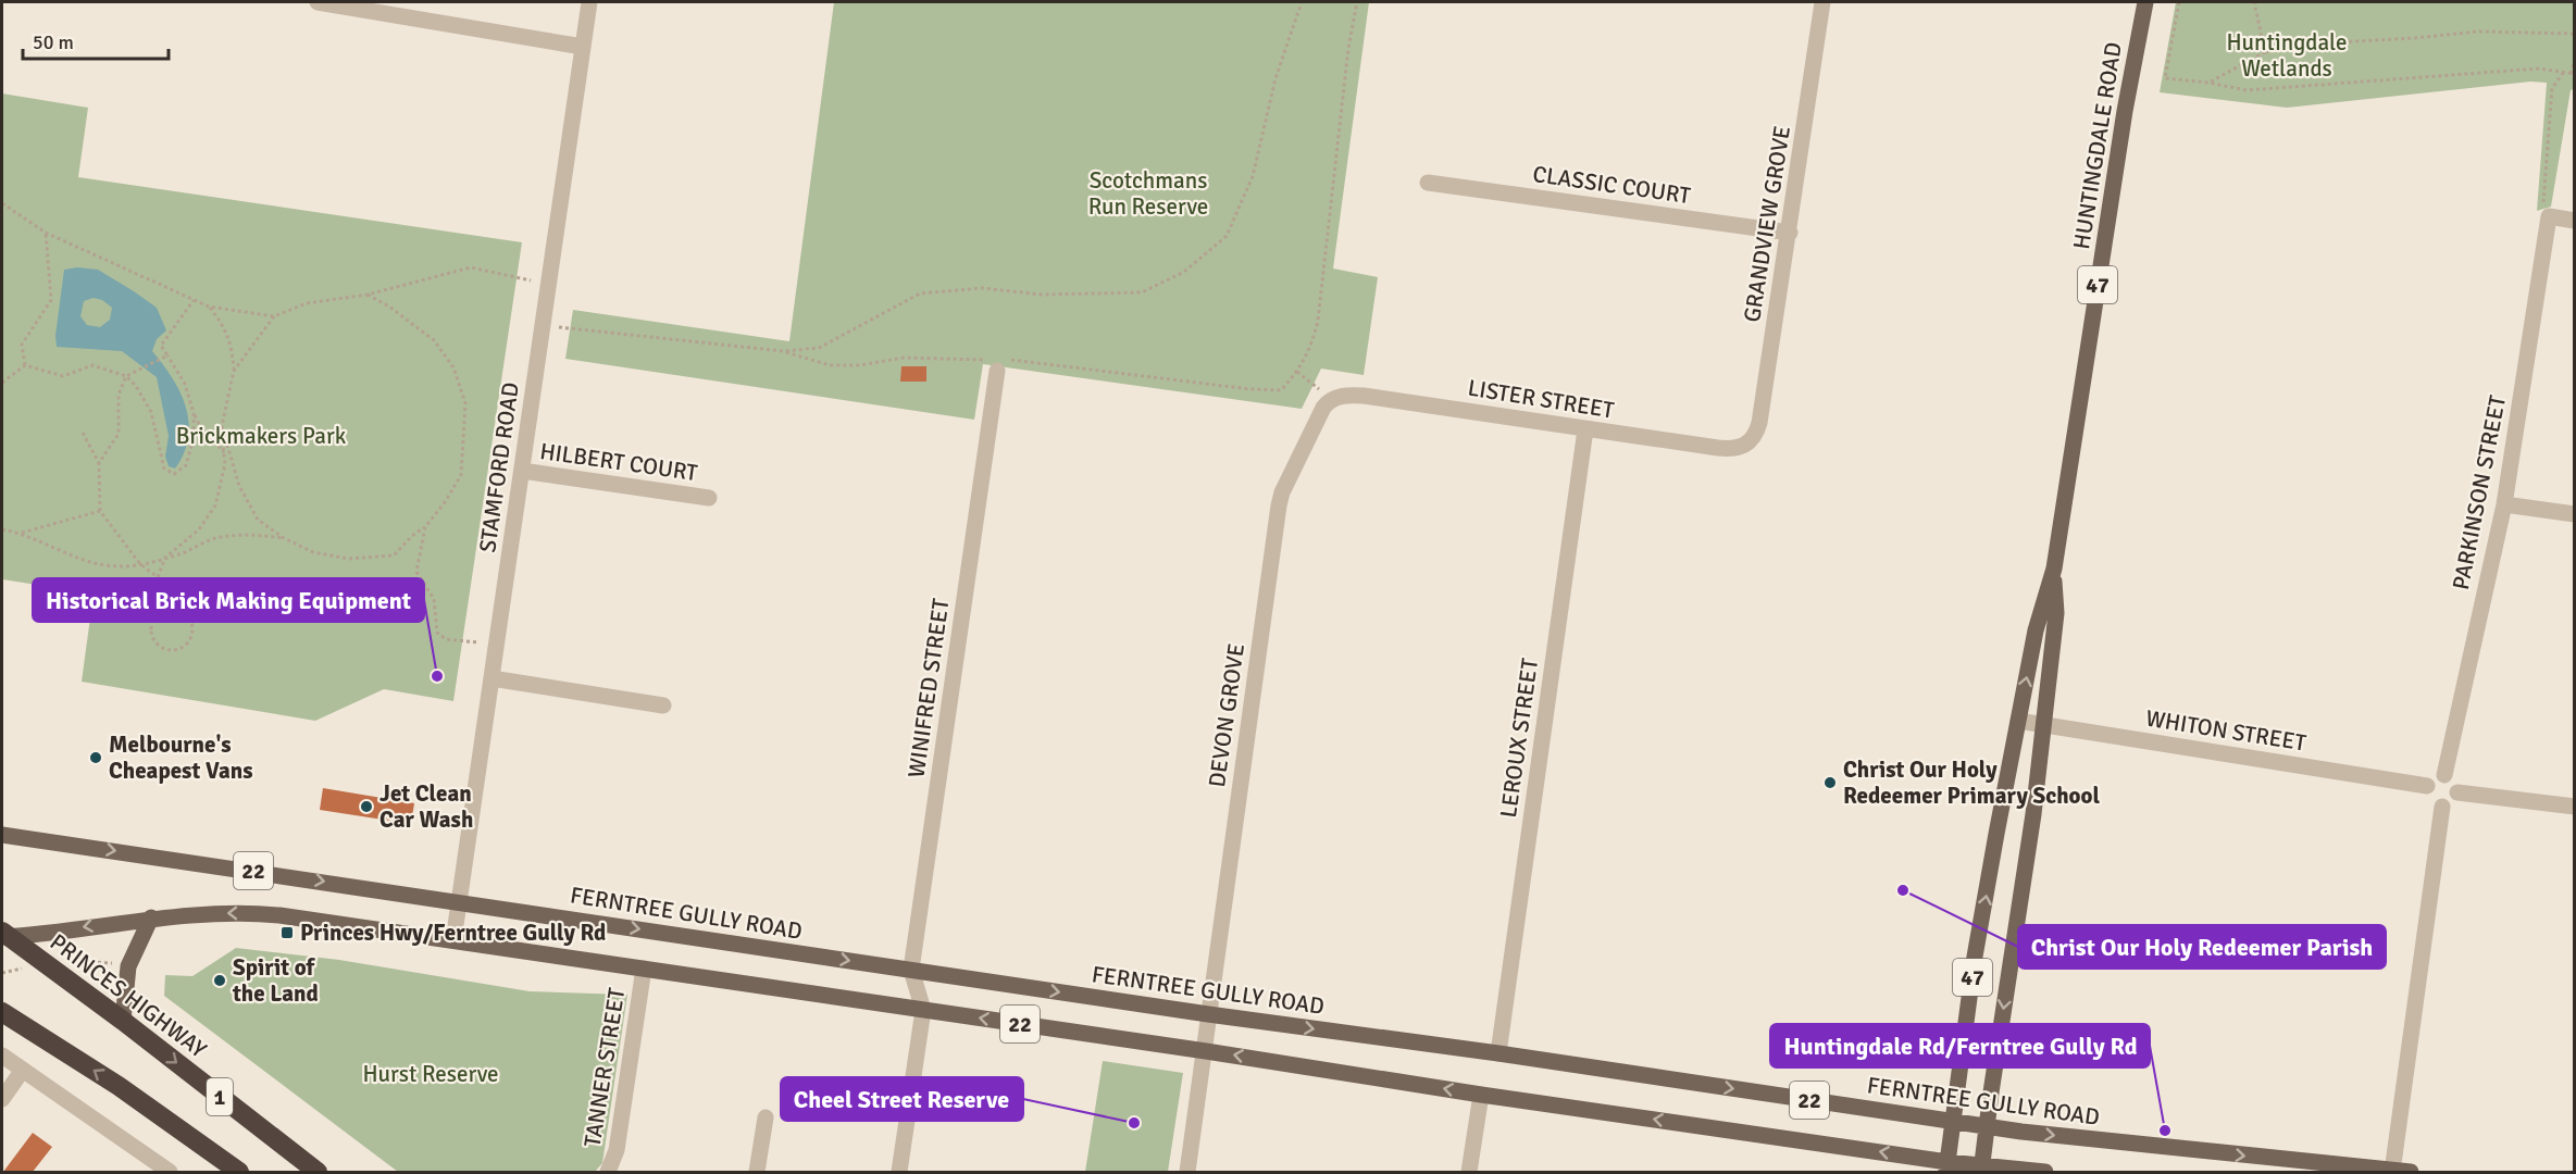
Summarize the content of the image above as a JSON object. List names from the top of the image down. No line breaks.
{"streets":{"highway":["PRINCES HIGHWAY","1"],"main road":["HUNTINGDALE ROAD","47","22","FERNTREE GULLY ROAD"],"street":["CLASSIC COURT","GRANDVIEW GROVE","LISTER STREET","HILBERT COURT","STAMFORD ROAD","PARKINSON STREET","WINIFRED STREET","DEVON GROVE","WHITON STREET","LEROUX STREET","TANNER STREET"]},"crossings":[["HUNTINGDALE ROAD","WHITON STREET"],["HUNTINGDALE ROAD","22"],["HUNTINGDALE ROAD","FERNTREE GULLY ROAD"],["CLASSIC COURT","GRANDVIEW GROVE"],["GRANDVIEW GROVE","LISTER STREET"],["LISTER STREET","DEVON GROVE"],["LISTER STREET","LEROUX STREET"],["HILBERT COURT","STAMFORD ROAD"],["STAMFORD ROAD","22"],["STAMFORD ROAD","FERNTREE GULLY ROAD"],["PARKINSON STREET","WHITON STREET"],["WINIFRED STREET","22"],["WINIFRED STREET","FERNTREE GULLY ROAD"],["DEVON GROVE","22"],["DEVON GROVE","FERNTREE GULLY ROAD"],["LEROUX STREET","FERNTREE GULLY ROAD"],["22","PRINCES HIGHWAY"],["22","TANNER STREET"]],"parks":["Huntingdale Wetlands","Scotchmans Run Reserve","Brickmakers Park","Hurst Reserve"],"places":{"other":["Historical Brick Making Equipment","Melbourne's Cheapest Vans","Christ Our Holy Redeemer Primary School","Jet Clean Car Wash","Christ Our Holy Redeemer Parish","Spirit of the Land","Cheel Street Reserve","Huntingdale Rd/Ferntree Gully Rd"],"transit":["Princes Hwy/Ferntree Gully Rd"]},"scale_bar":"50 m"}
